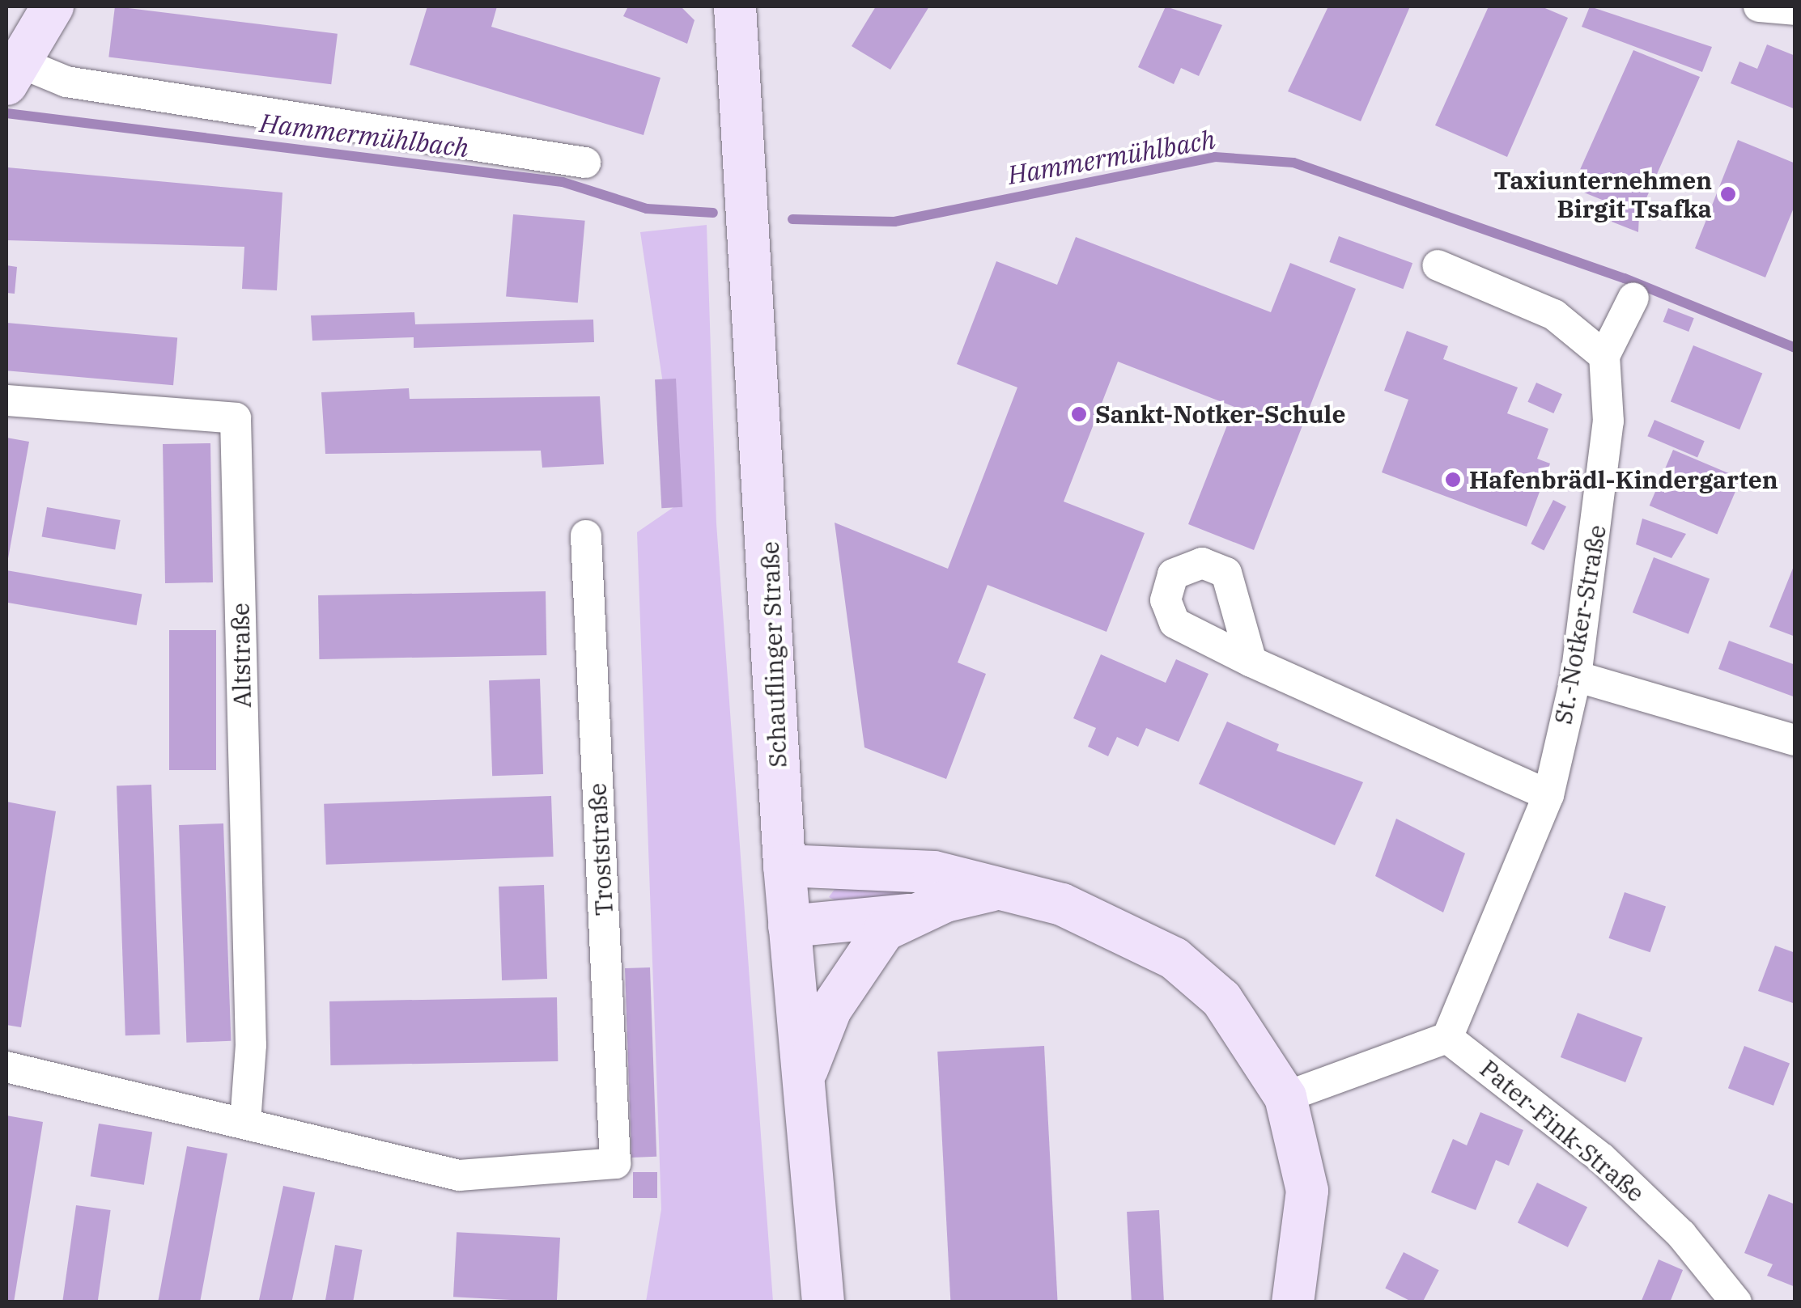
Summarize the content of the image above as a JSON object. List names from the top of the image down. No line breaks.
{"streets":{"main road":["Schauflinger Straße"],"street":["St.-Notker-Straße","Altstraße","Troststraße","Pater-Fink-Straße"]},"crossings":[["St.-Notker-Straße","Pater-Fink-Straße"],["Altstraße","Troststraße"]],"water":["Hammermühlbach"],"places":["Taxiunternehmen Birgit Tsafka","Sankt-Notker-Schule","Hafenbrädl-Kindergarten"]}
